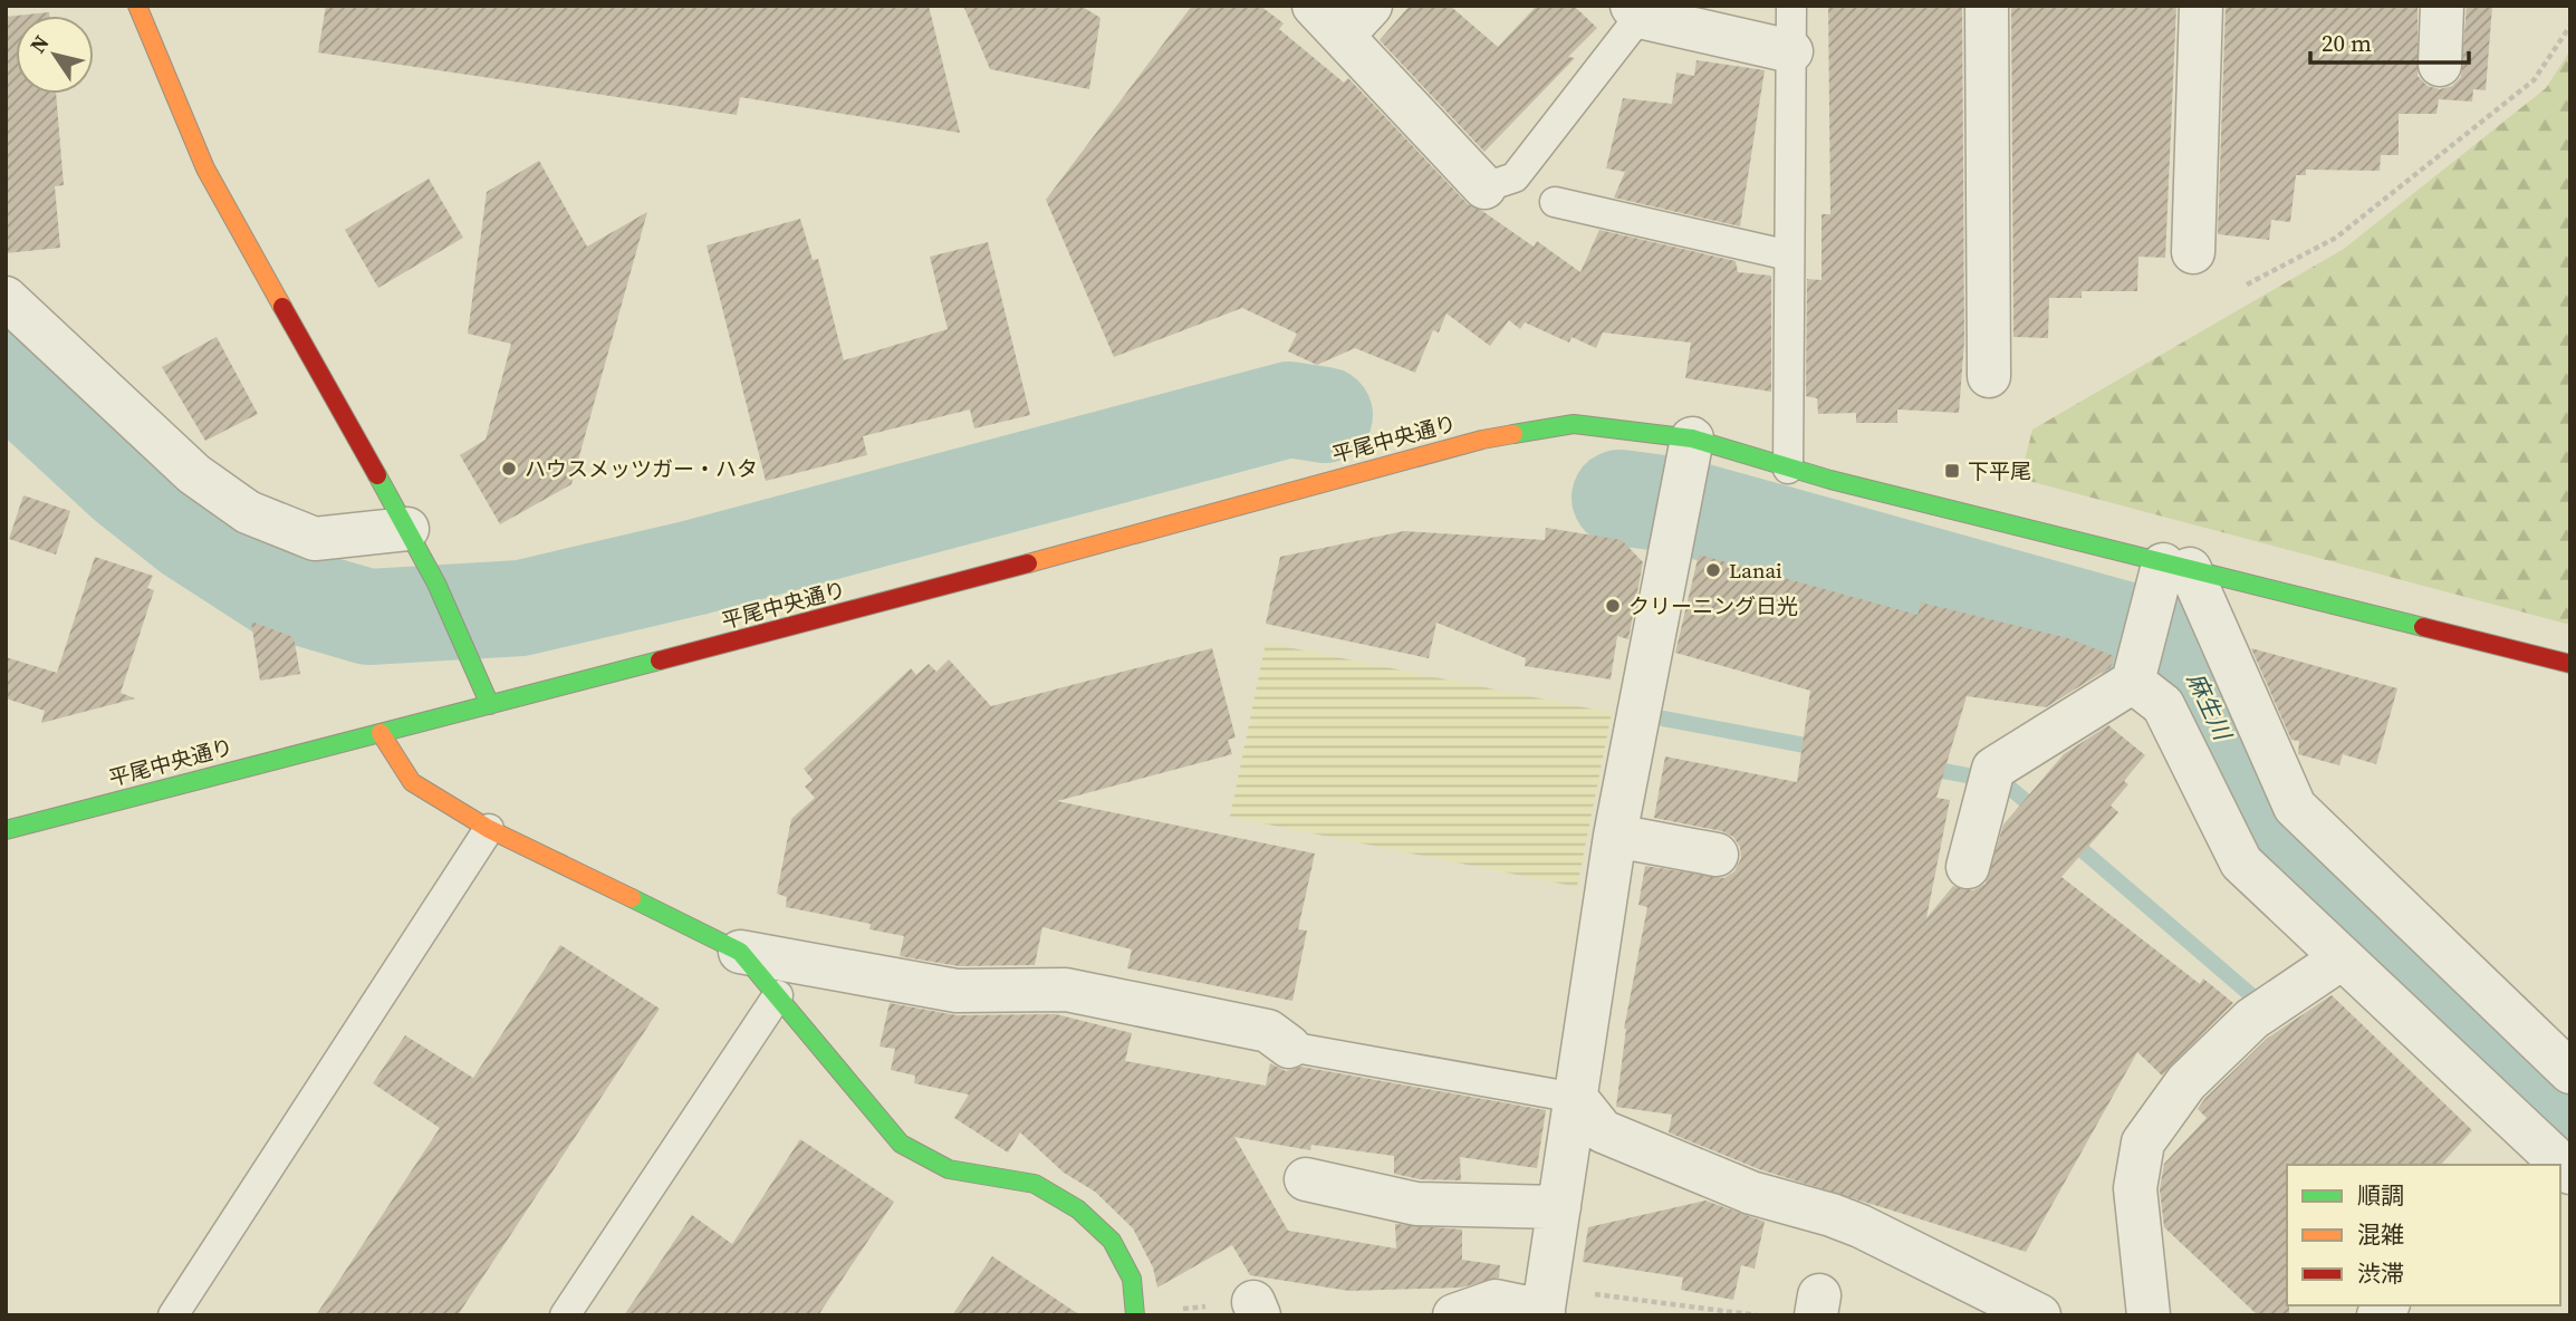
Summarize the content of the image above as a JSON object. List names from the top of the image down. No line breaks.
{"streets":{"street":["平尾中央通り"]},"water":["麻生川"],"places":{"other":["ハウスメッツガー・ハタ","Lanai","クリーニング日光"],"transit":["下平尾"]},"legend":["順調","混雑","渋滞"],"scale_bar":"20 m","north":"top left"}
